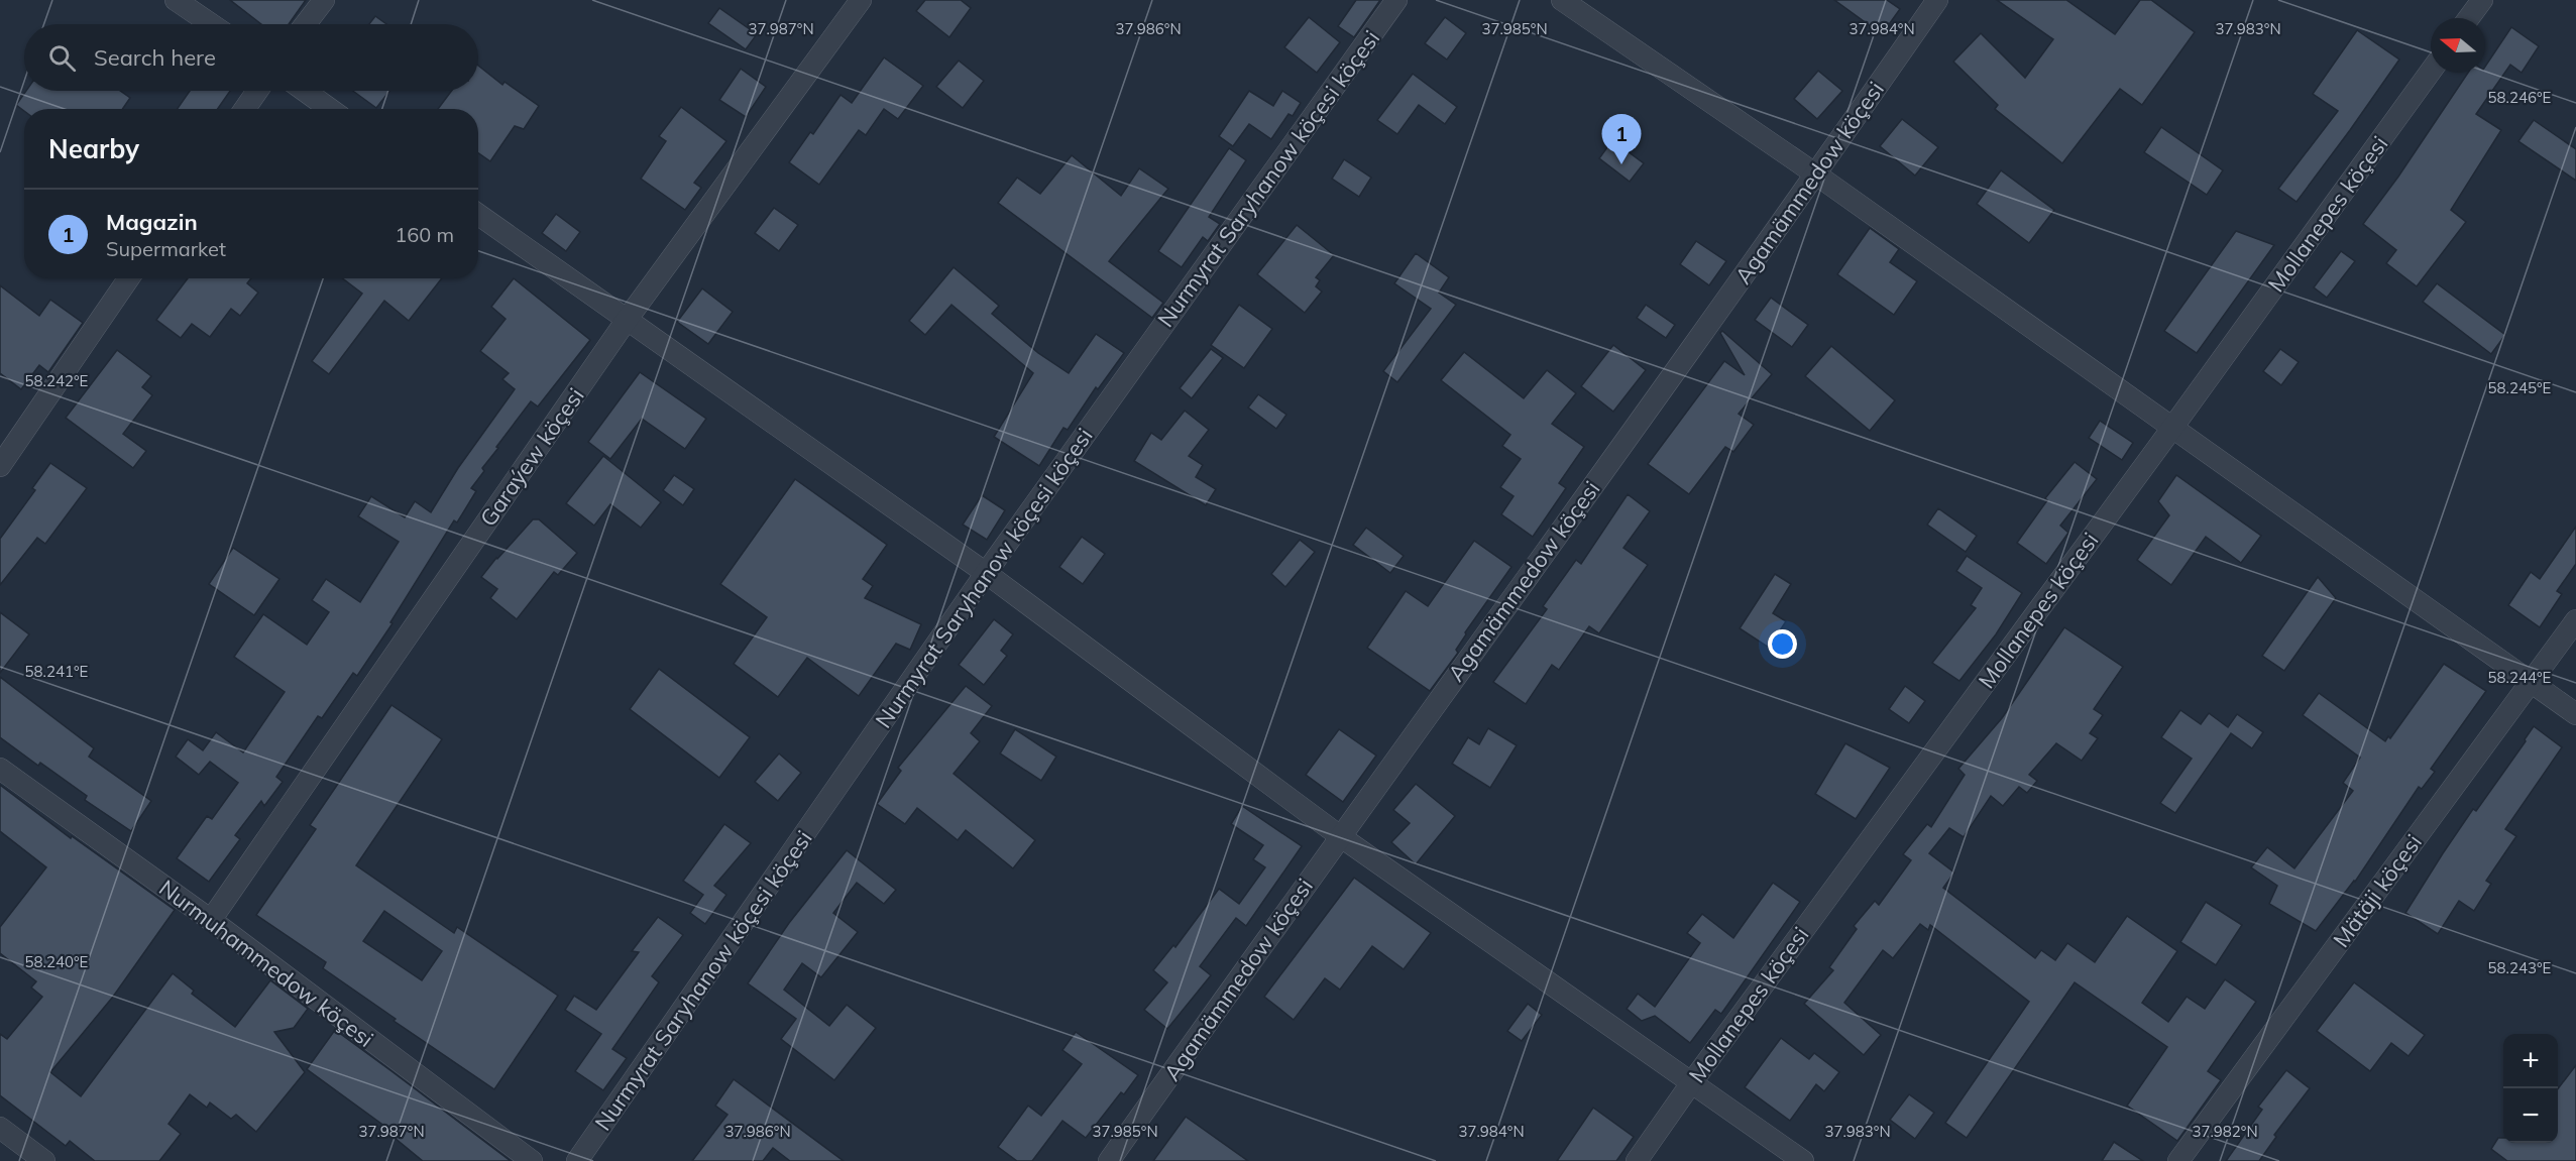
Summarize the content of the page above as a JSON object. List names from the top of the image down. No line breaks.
{"streets":{"street":["Nurmyrat Saryhanow köçesi köçesi","Agamämmedow köçesi","Mollanepes köçesi","Garaýew köçesi","Mätäji köçesi","Nurmuhammedow köçesi"]},"crossings":[["Garaýew köçesi","Nurmuhammedow köçesi"]],"north":"left","page":{"search":"Search here","heading":"Nearby","pins":"1","list":[{"mark":"1","name":"Magazin","note":"Supermarket","value":"160 m"}],"map_buttons":["+","−"]},"coordinates":["37.987°N","37.986°N","37.985°N","37.984°N","37.983°N","58.246°E","58.242°E","58.245°E","58.241°E","58.244°E","58.240°E","58.243°E","37.982°N"]}
